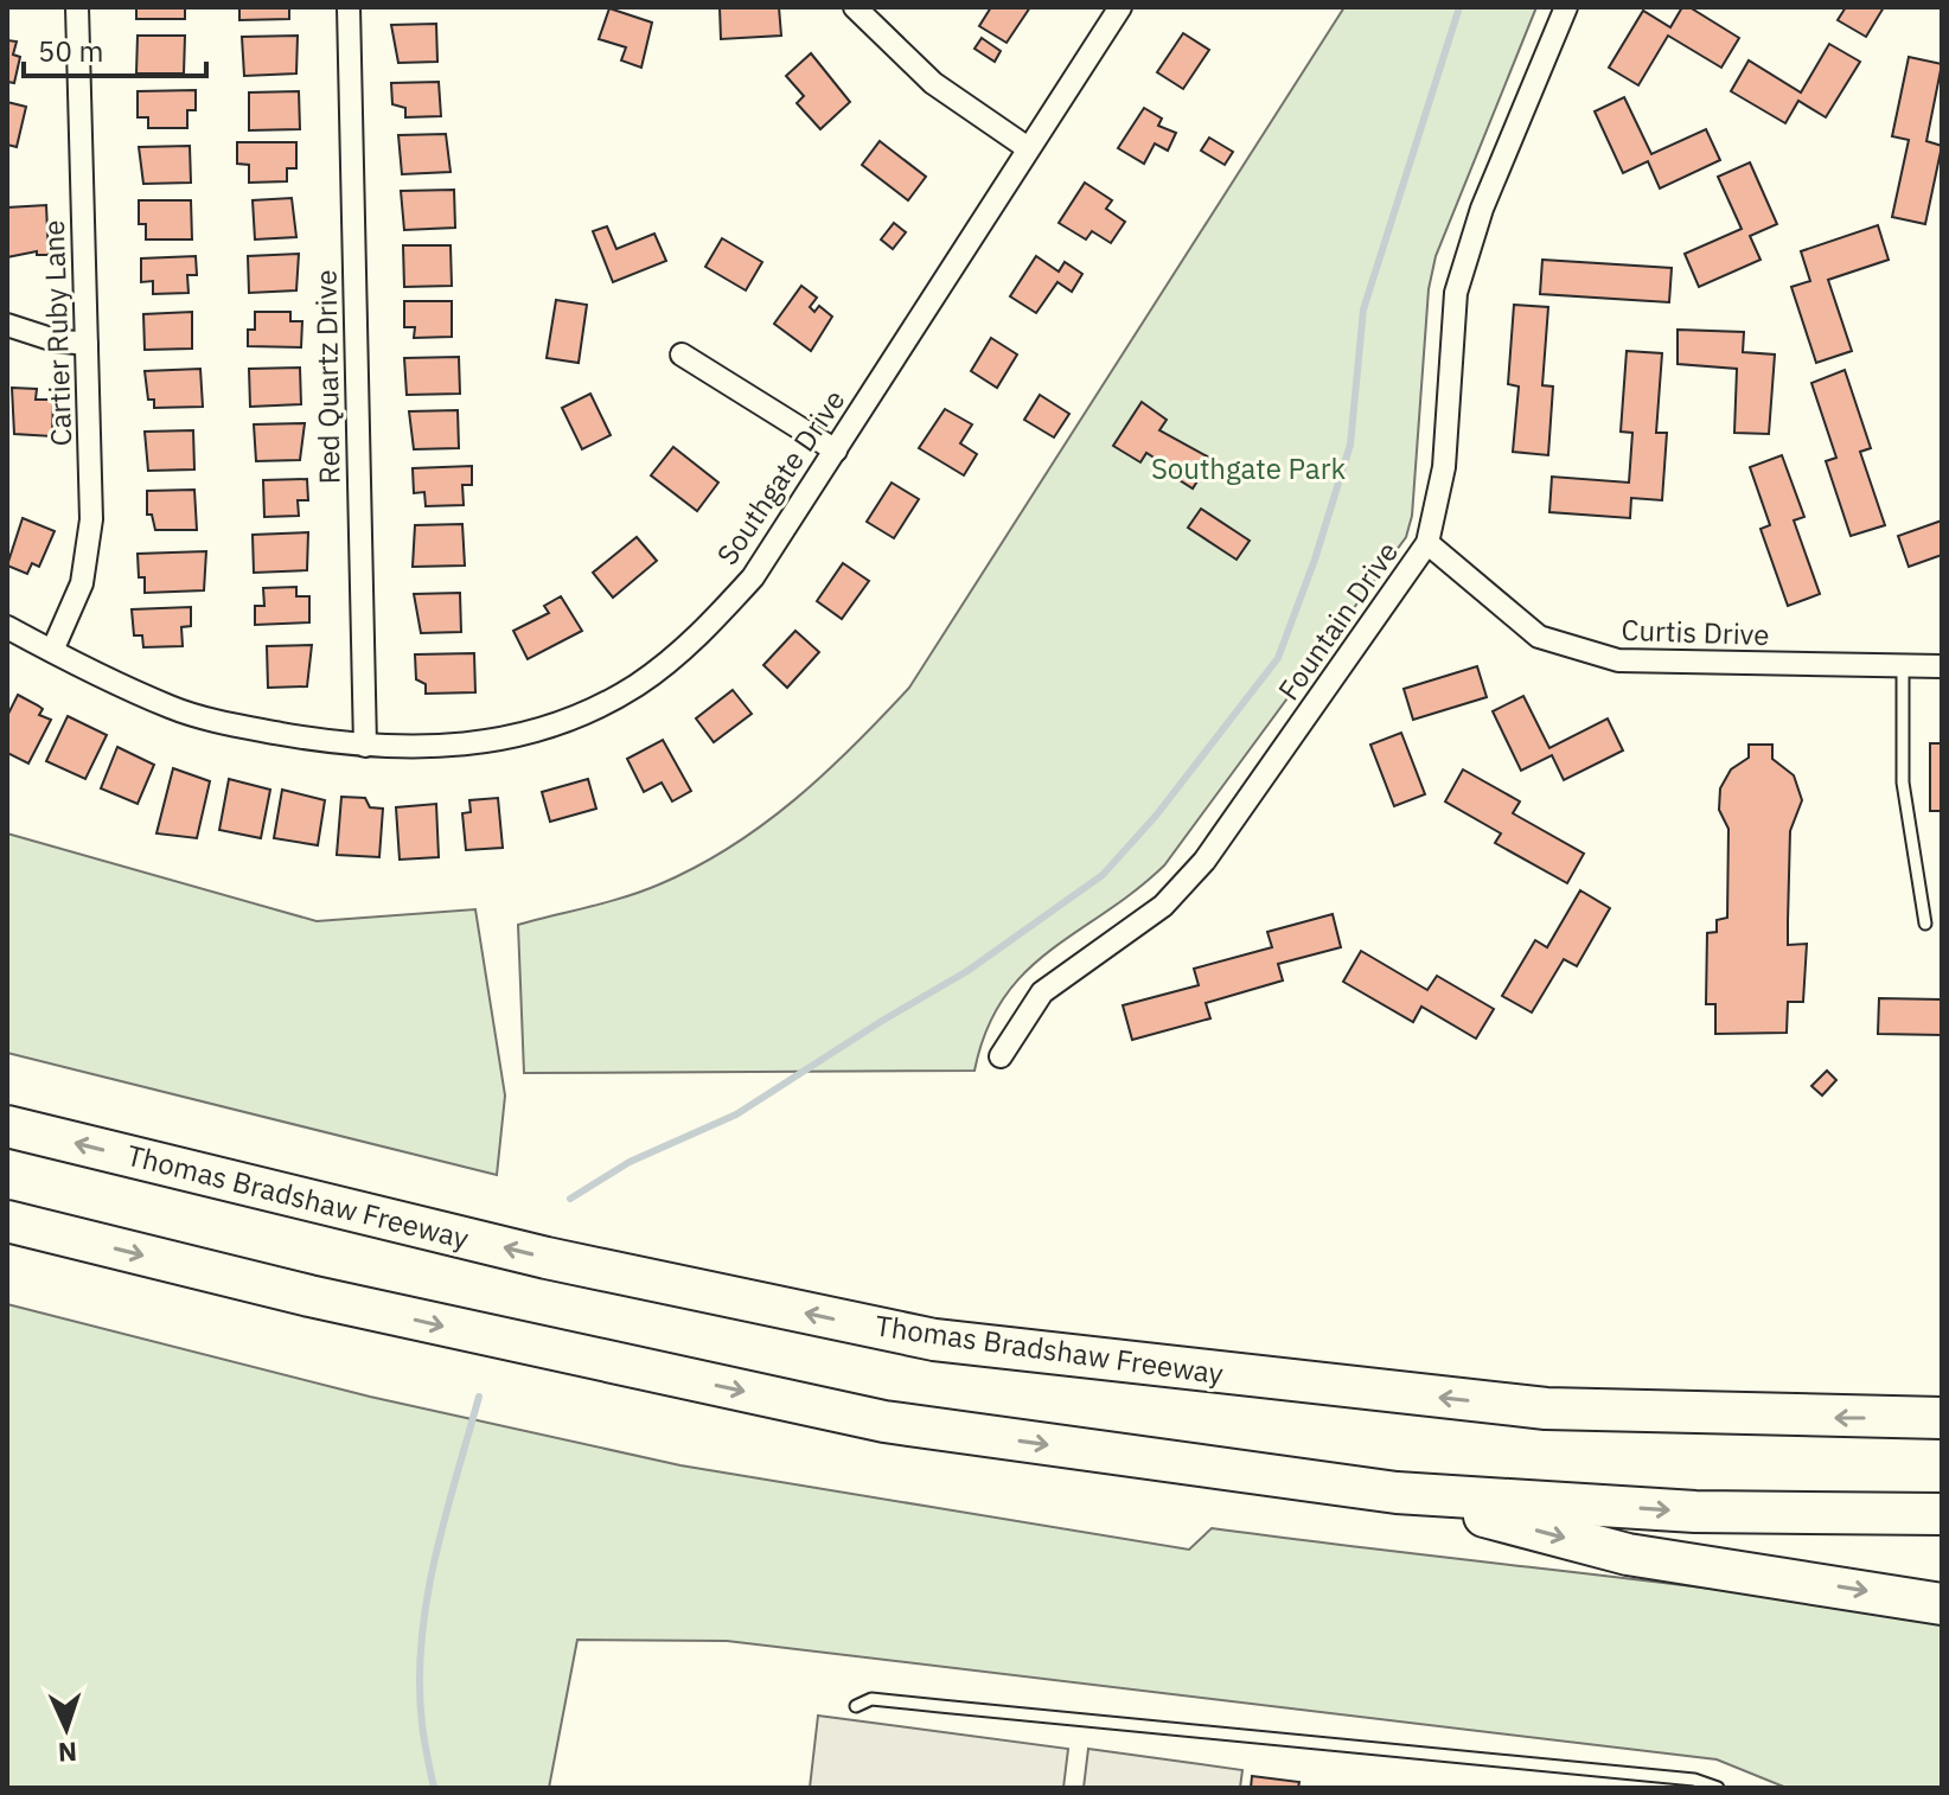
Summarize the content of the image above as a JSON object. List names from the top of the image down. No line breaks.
{"streets":{"highway":["Thomas Bradshaw Freeway"],"street":["Cartier Ruby Lane","Red Quartz Drive","Southgate Drive","Fountain Drive","Curtis Drive"]},"crossings":[["Cartier Ruby Lane","Southgate Drive"],["Red Quartz Drive","Southgate Drive"],["Fountain Drive","Curtis Drive"]],"parks":["Southgate Park"],"scale_bar":"50 m","north":"bottom"}
